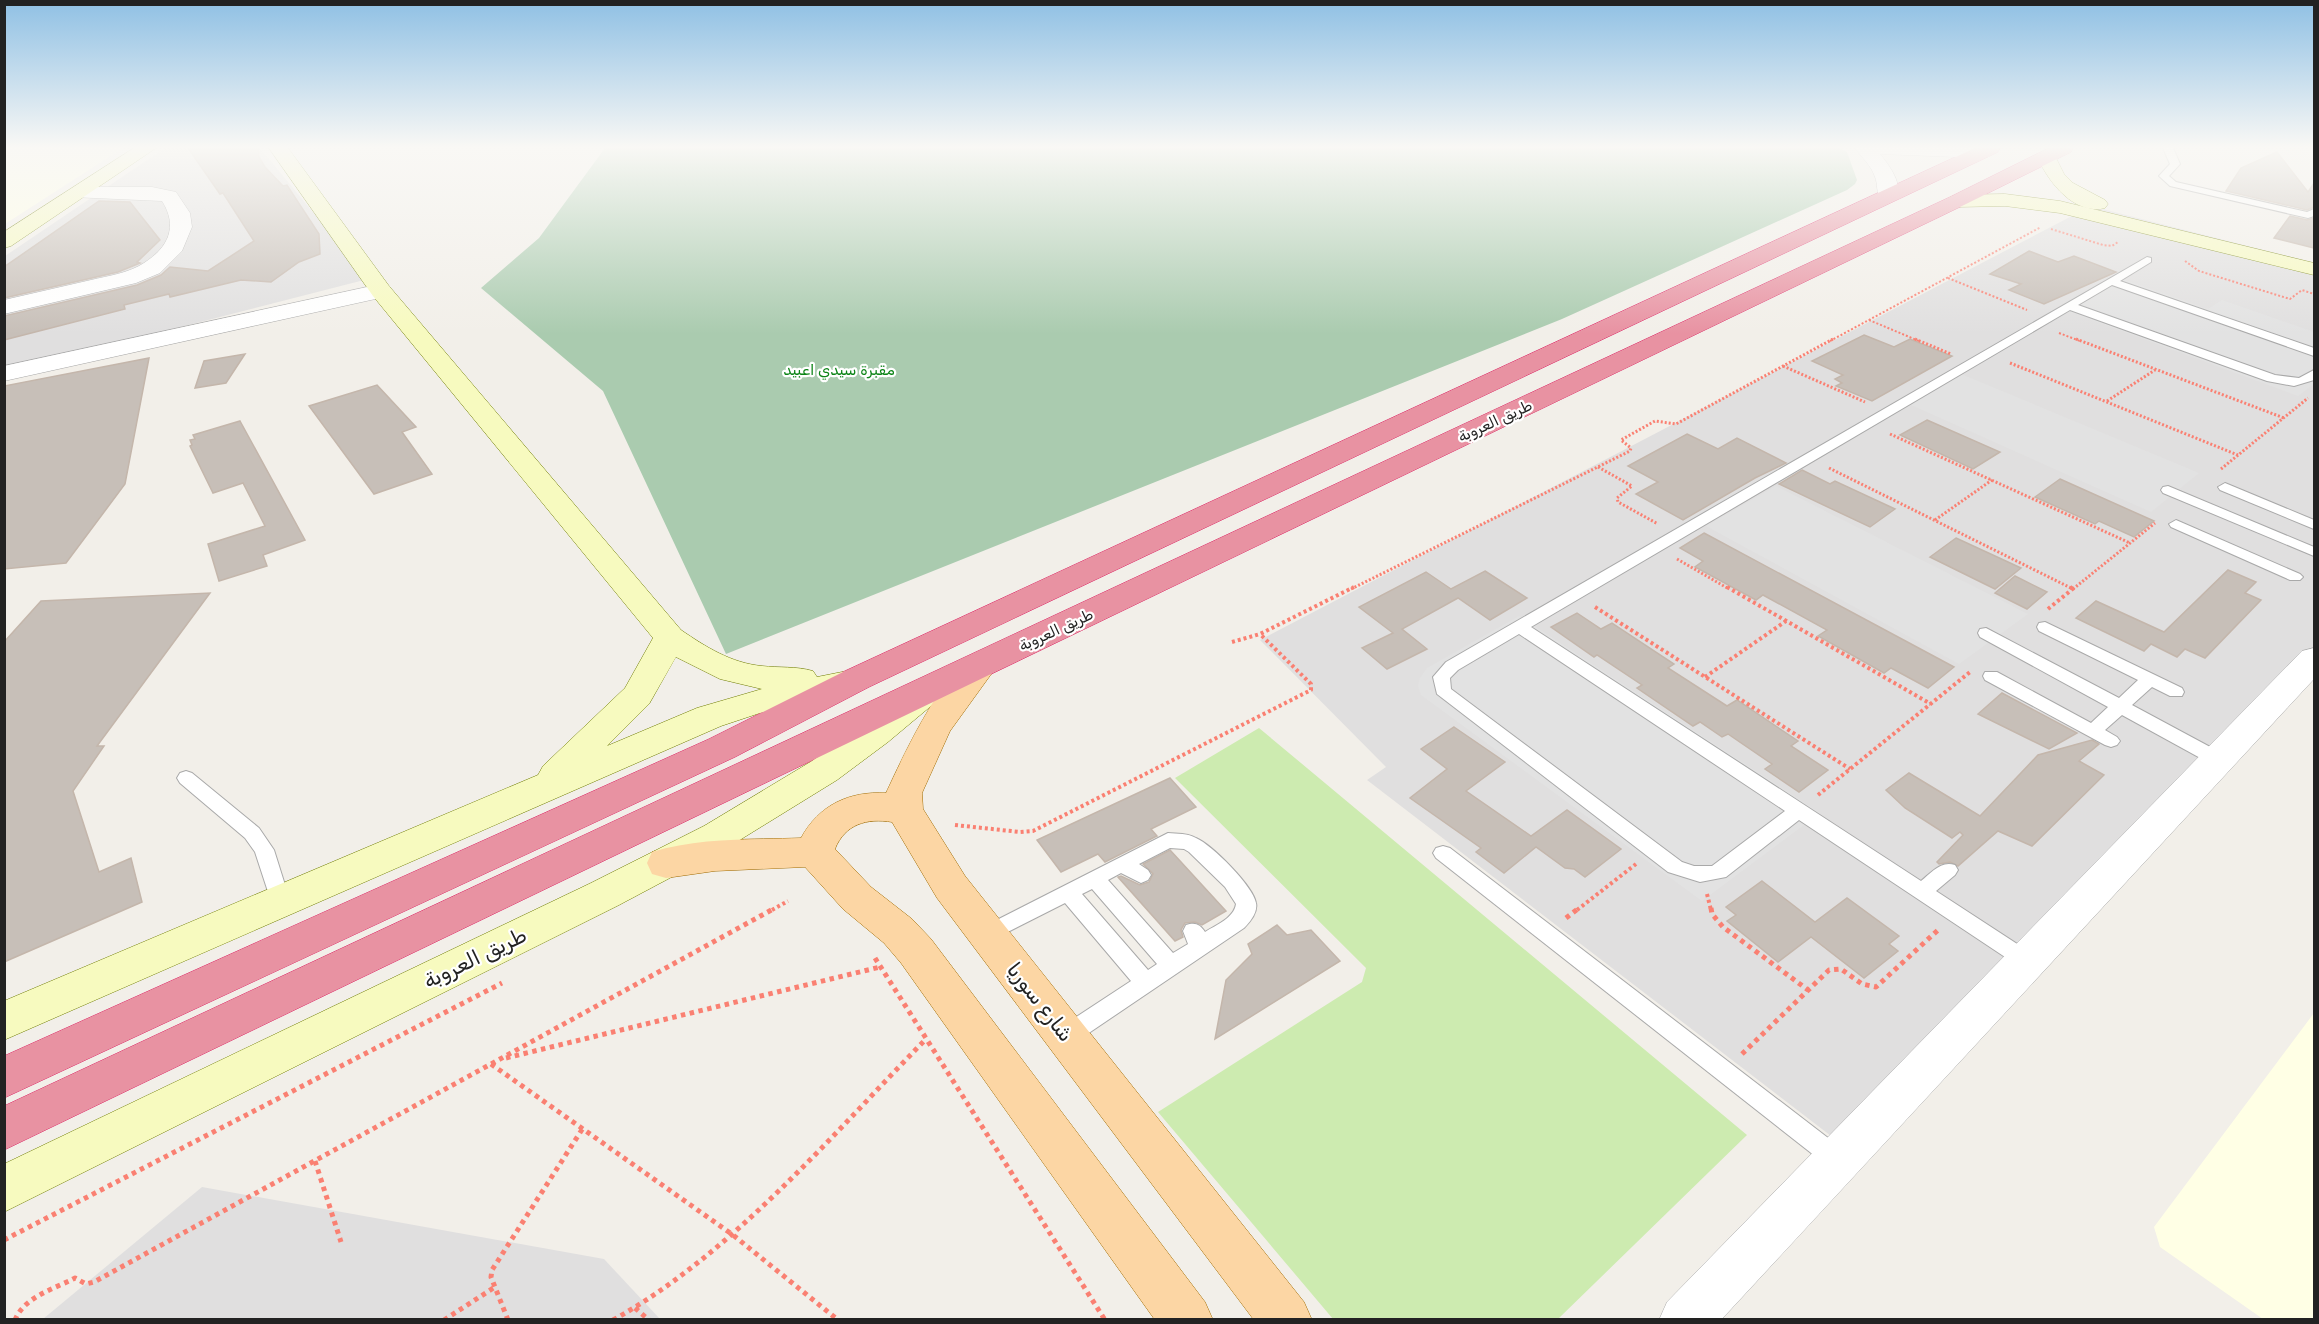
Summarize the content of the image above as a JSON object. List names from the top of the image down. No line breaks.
{"streets":{"highway":["طريق العروبة"],"main road":["شارع سوريا"]},"parks":["مقبرة سيدي اعبيد"]}
